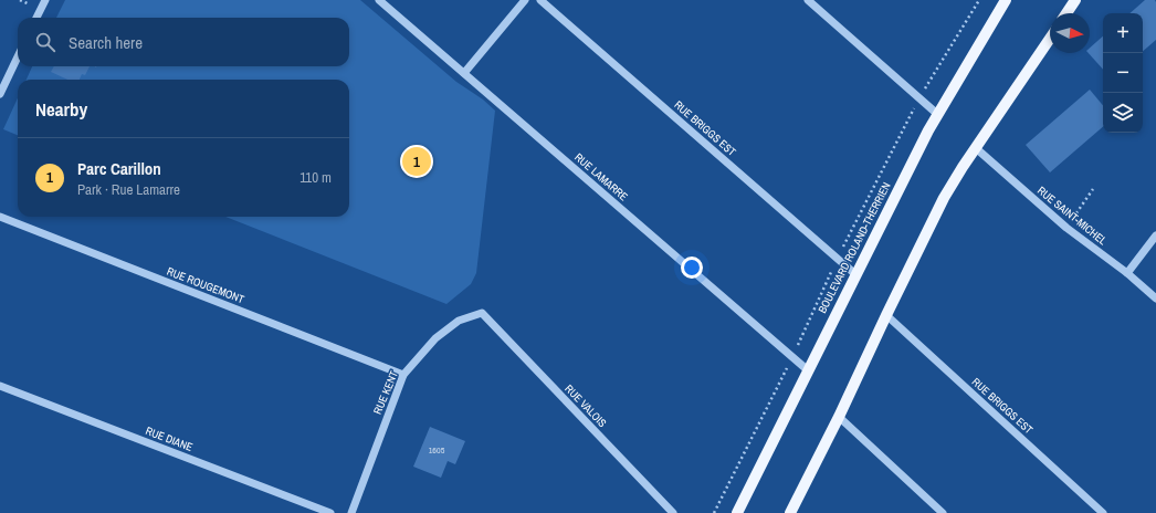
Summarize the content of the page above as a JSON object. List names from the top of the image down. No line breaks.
{"streets":{"main road":["BOULEVARD ROLAND-THERRIEN"],"street":["RUE BRIGGS EST","RUE LAMARRE","RUE SAINT-MICHEL","RUE ROUGEMONT","RUE KENT","RUE VALOIS","RUE DIANE"]},"crossings":[["RUE BRIGGS EST","BOULEVARD ROLAND-THERRIEN"],["RUE LAMARRE","BOULEVARD ROLAND-THERRIEN"],["RUE ROUGEMONT","RUE KENT"],["RUE KENT","RUE VALOIS"]],"house_numbers":["1605"],"north":"right","page":{"map_buttons":["+","−"],"search":"Search here","heading":"Nearby","list":[{"mark":"1","name":"Parc Carillon","note":"Park · Rue Lamarre","value":"110 m"}],"pins":"1"}}
